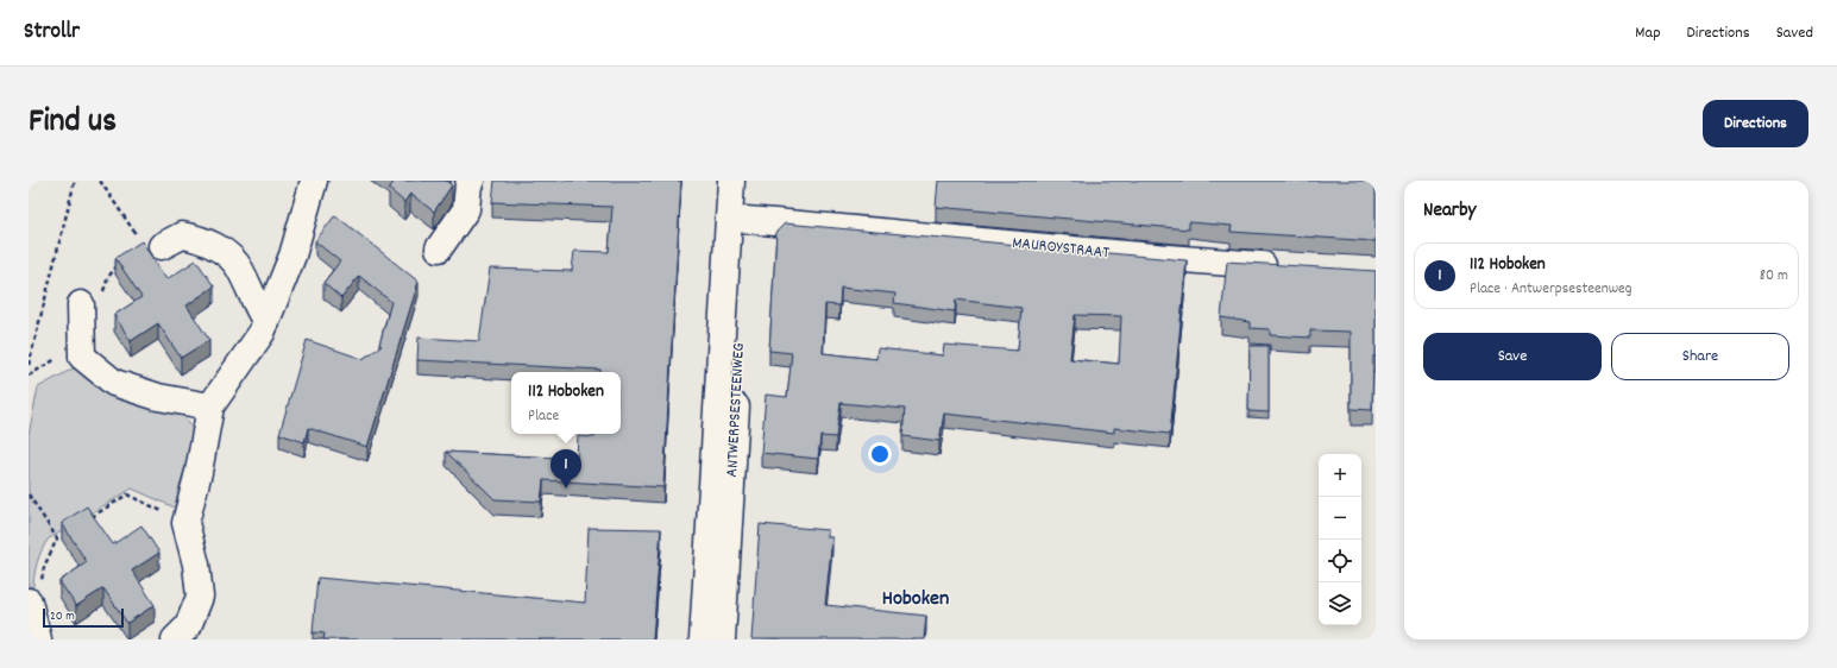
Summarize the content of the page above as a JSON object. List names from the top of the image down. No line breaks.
{"streets":{"street":["MAUROYSTRAAT","ANTWERPSESTEENWEG"]},"crossings":[["MAUROYSTRAAT","ANTWERPSESTEENWEG"]],"districts":["Hoboken"],"scale_bar":"20 m","page":{"header":"Strollr","nav":["Map","Directions","Saved"],"title":"Find us","buttons":["Directions",["Save","Share"]],"heading":"Nearby","list":[{"mark":"1","name":"112 Hoboken","note":"Place · Antwerpsesteenweg","value":"80 m"}],"popup":["112 Hoboken","Place"],"pins":"1","map_buttons":["+","−"],"scale":"20 m"}}
